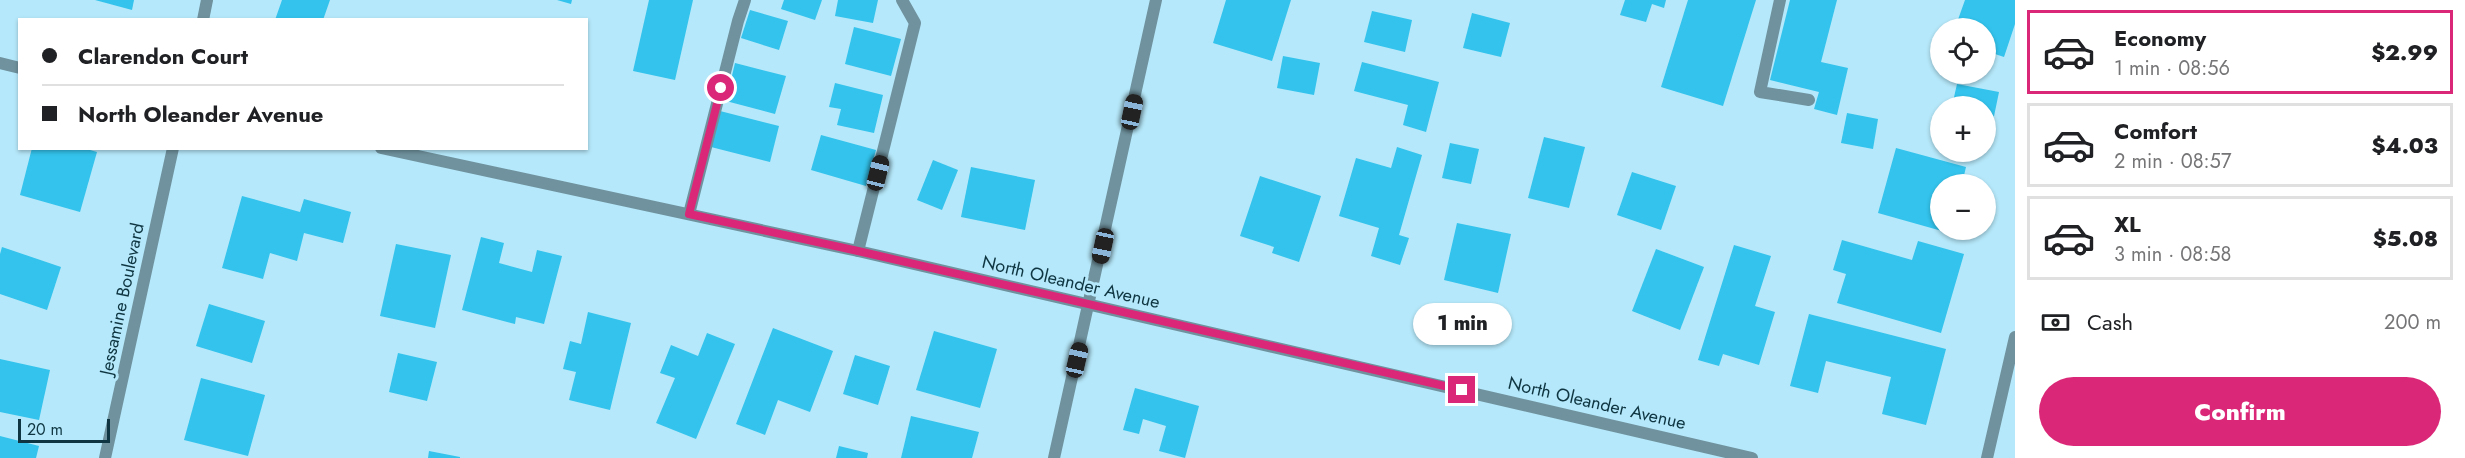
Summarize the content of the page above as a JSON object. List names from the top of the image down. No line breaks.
{"streets":{"street":["North Oleander Avenue","Jessamine Boulevard"]},"scale_bar":"20 m","page":{"list":[{"name":"Economy","note":"1 min · 08:56","value":"$2.99"},{"name":"Comfort","note":"2 min · 08:57","value":"$4.03"},{"name":"XL","note":"3 min · 08:58","value":"$5.08"}],"map_buttons":["+","−"],"banner":["Clarendon Court","North Oleander Avenue"],"pay":["Cash","200 m"],"bubble":"1 min","buttons":"Confirm","scale":"20 m"}}
